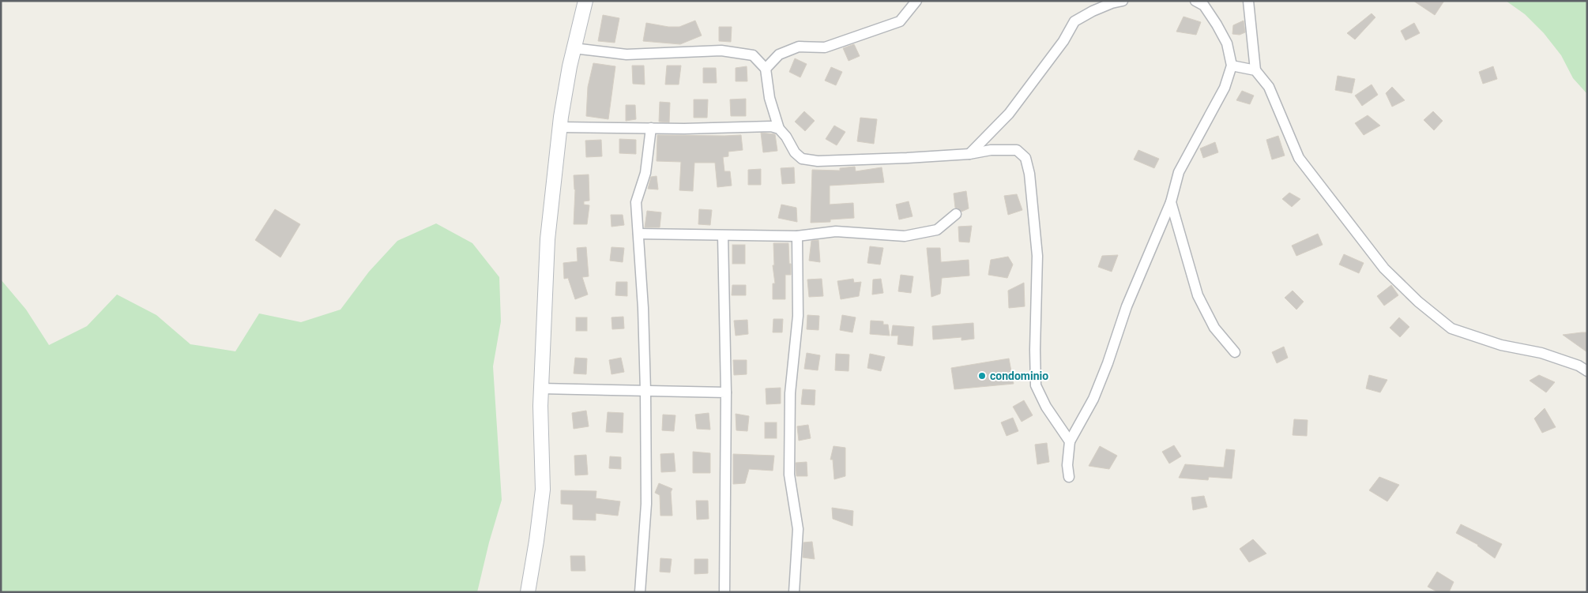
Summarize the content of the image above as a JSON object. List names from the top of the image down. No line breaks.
{"places":["condominio"]}
